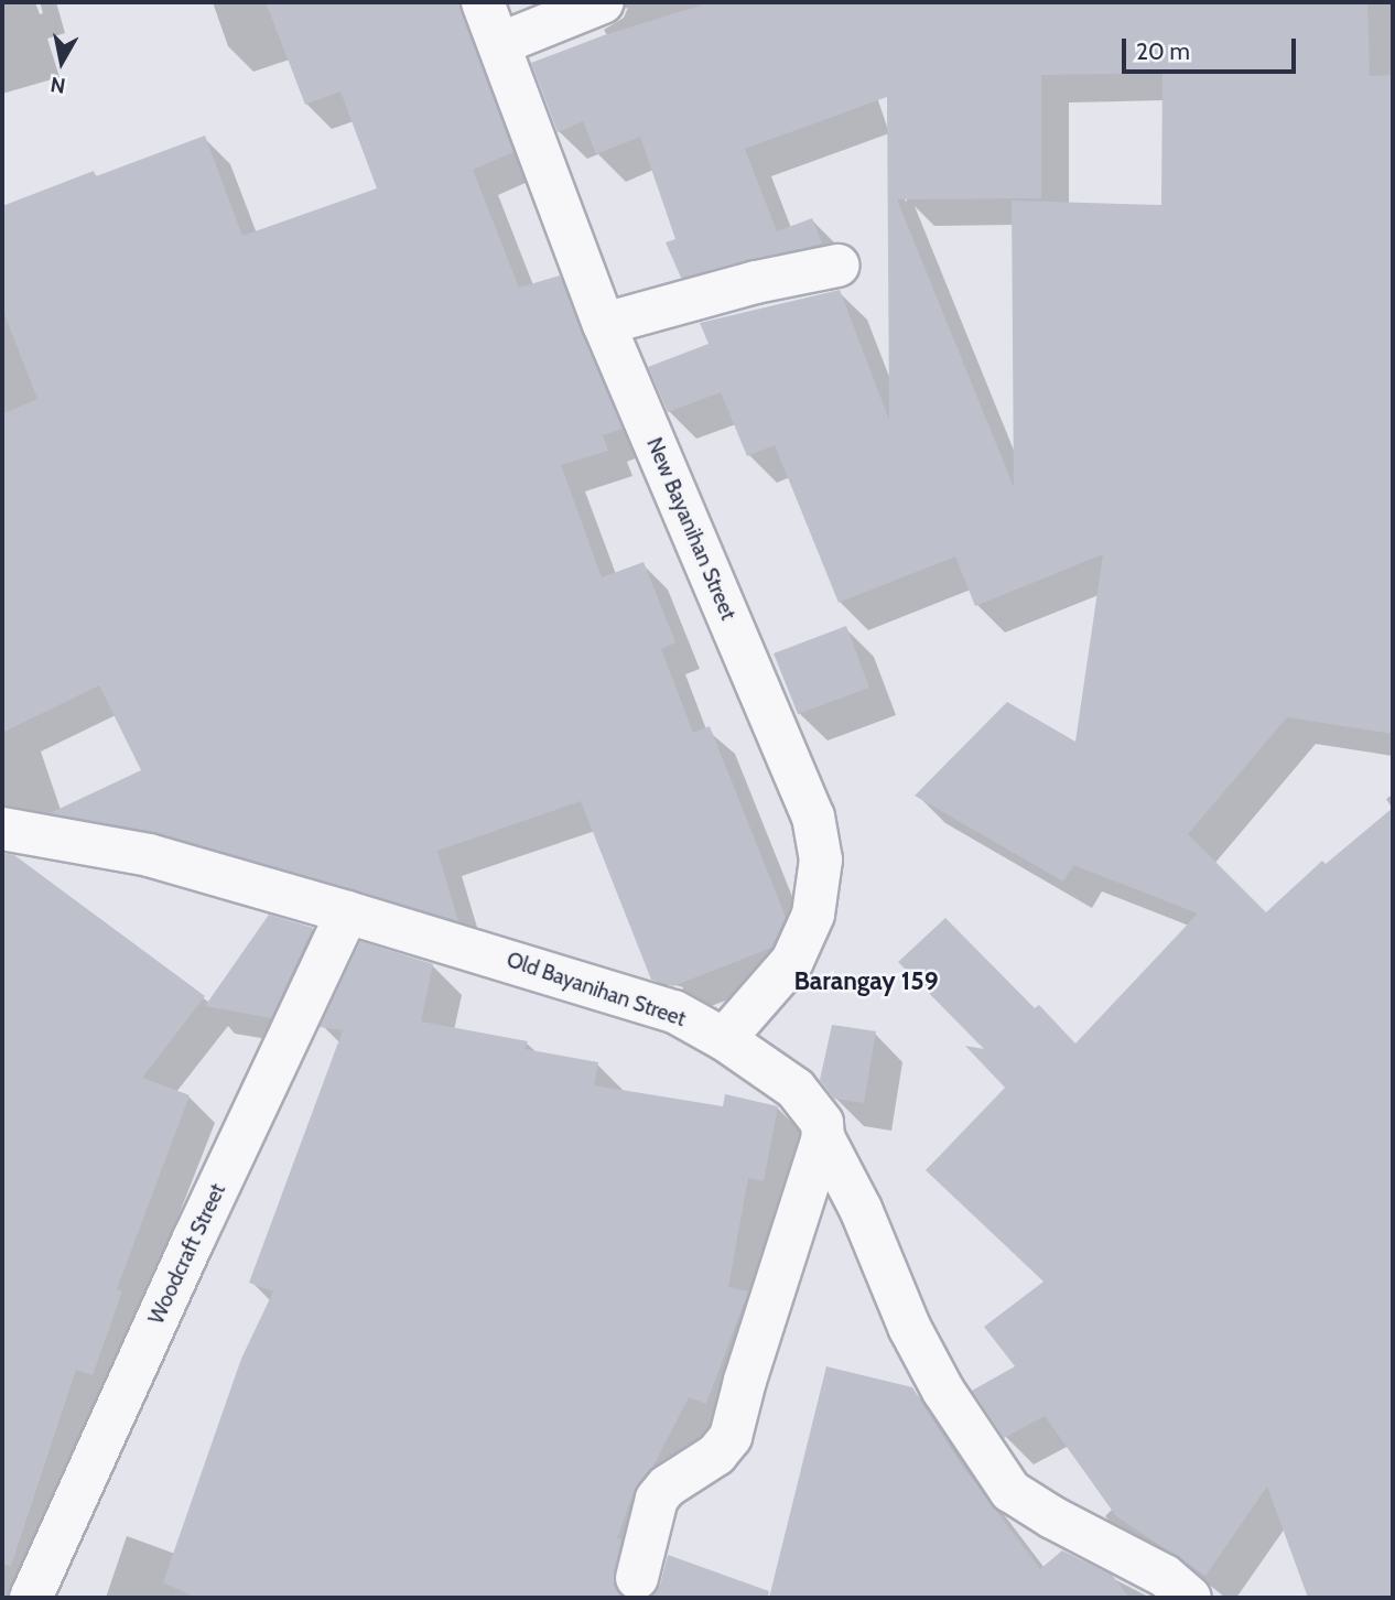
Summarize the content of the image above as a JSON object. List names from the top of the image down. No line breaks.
{"streets":{"street":["New Bayanihan Street","Old Bayanihan Street","Woodcraft Street"]},"crossings":[["New Bayanihan Street","Old Bayanihan Street"],["Old Bayanihan Street","Woodcraft Street"]],"districts":["Barangay 159"],"scale_bar":"20 m","north":"bottom"}
